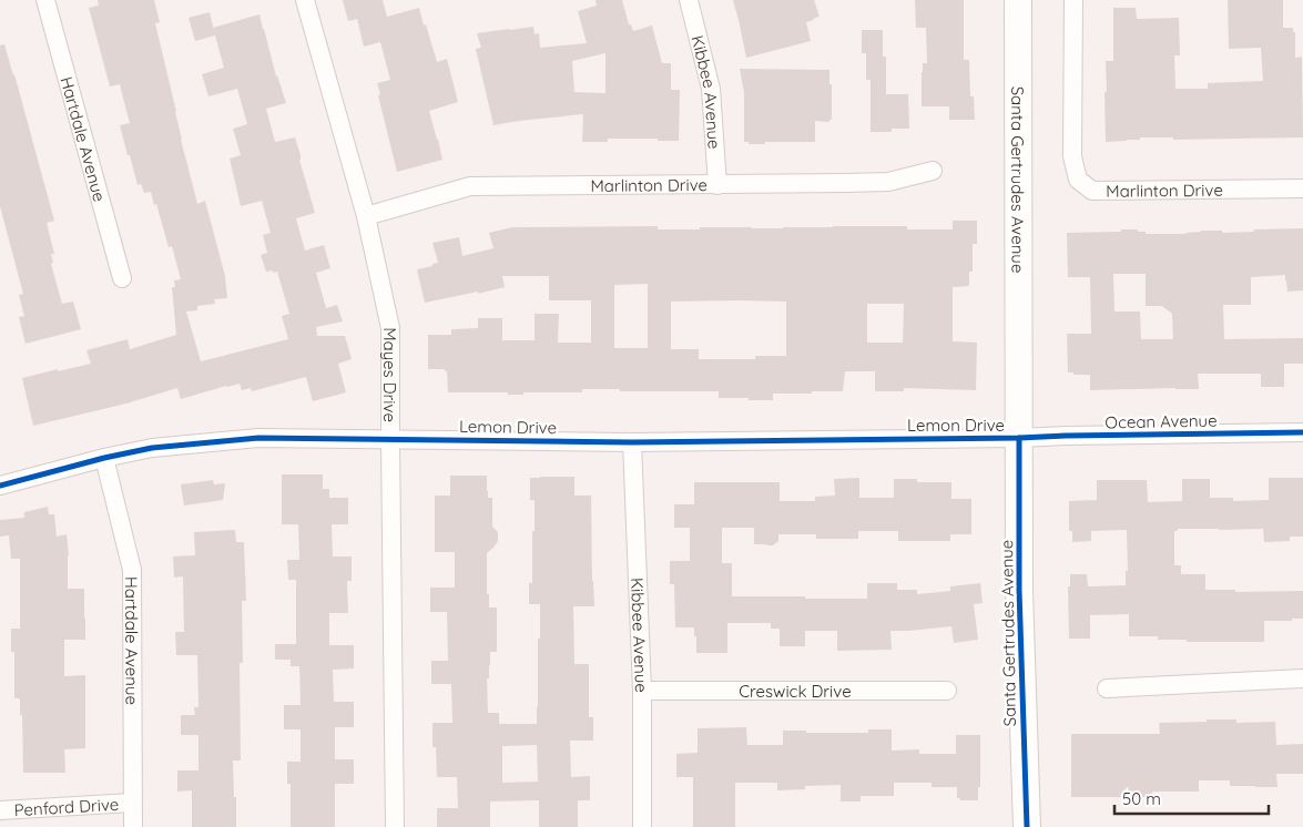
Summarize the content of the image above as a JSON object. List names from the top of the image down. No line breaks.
{"streets":{"main road":["Santa Gertrudes Avenue"],"street":["Kibbee Avenue","Hartdale Avenue","Marlinton Drive","Mayes Drive","Ocean Avenue","Lemon Drive","Creswick Drive","Penford Drive"]},"crossings":[["Kibbee Avenue","Marlinton Drive"],["Kibbee Avenue","Lemon Drive"],["Kibbee Avenue","Creswick Drive"],["Hartdale Avenue","Lemon Drive"],["Hartdale Avenue","Penford Drive"],["Santa Gertrudes Avenue","Ocean Avenue"],["Santa Gertrudes Avenue","Lemon Drive"],["Marlinton Drive","Mayes Drive"],["Mayes Drive","Lemon Drive"],["Ocean Avenue","Lemon Drive"]],"scale_bar":"50 m"}
